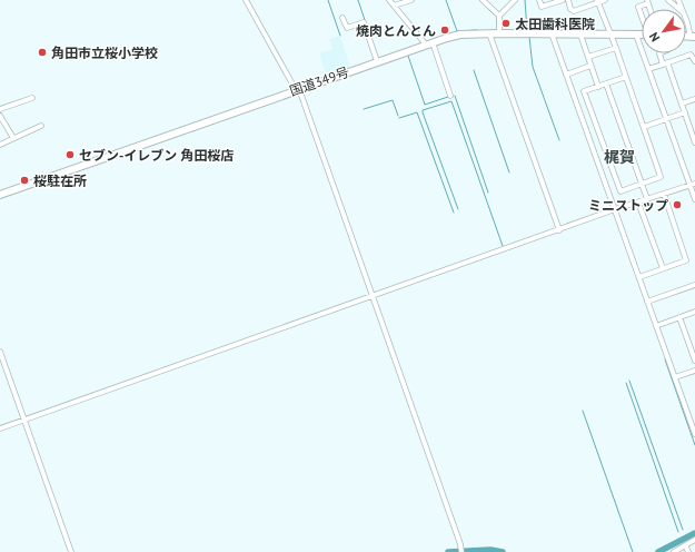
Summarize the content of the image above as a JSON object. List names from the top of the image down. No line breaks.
{"streets":{"highway":["国道349号"]},"districts":["梶賀"],"places":["太田歯科医院","焼肉とんとん","角田市立桜小学校","セブン-イレブン 角田桜店","桜駐在所","ミニストップ"],"north":"bottom left"}
